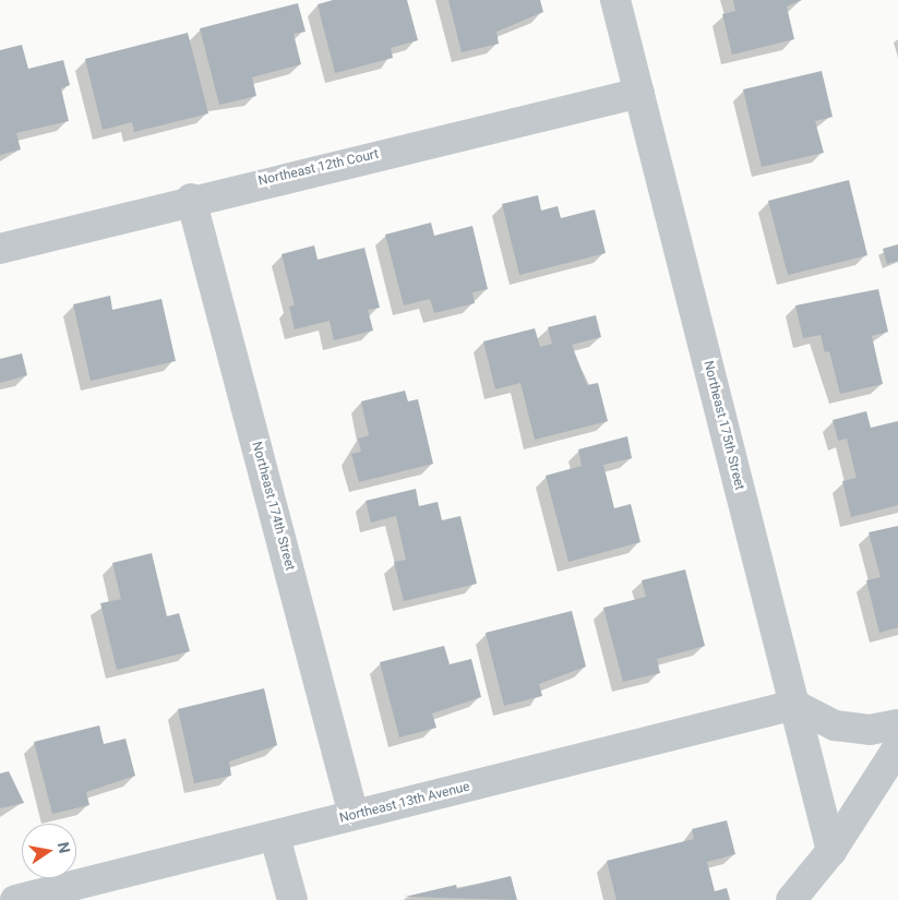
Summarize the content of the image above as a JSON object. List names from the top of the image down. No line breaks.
{"streets":{"street":["Northeast 12th Court","Northeast 175th Street","Northeast 174th Street","Northeast 13th Avenue"]},"crossings":[["Northeast 12th Court","Northeast 175th Street"],["Northeast 12th Court","Northeast 174th Street"],["Northeast 175th Street","Northeast 13th Avenue"],["Northeast 174th Street","Northeast 13th Avenue"]],"north":"right"}
